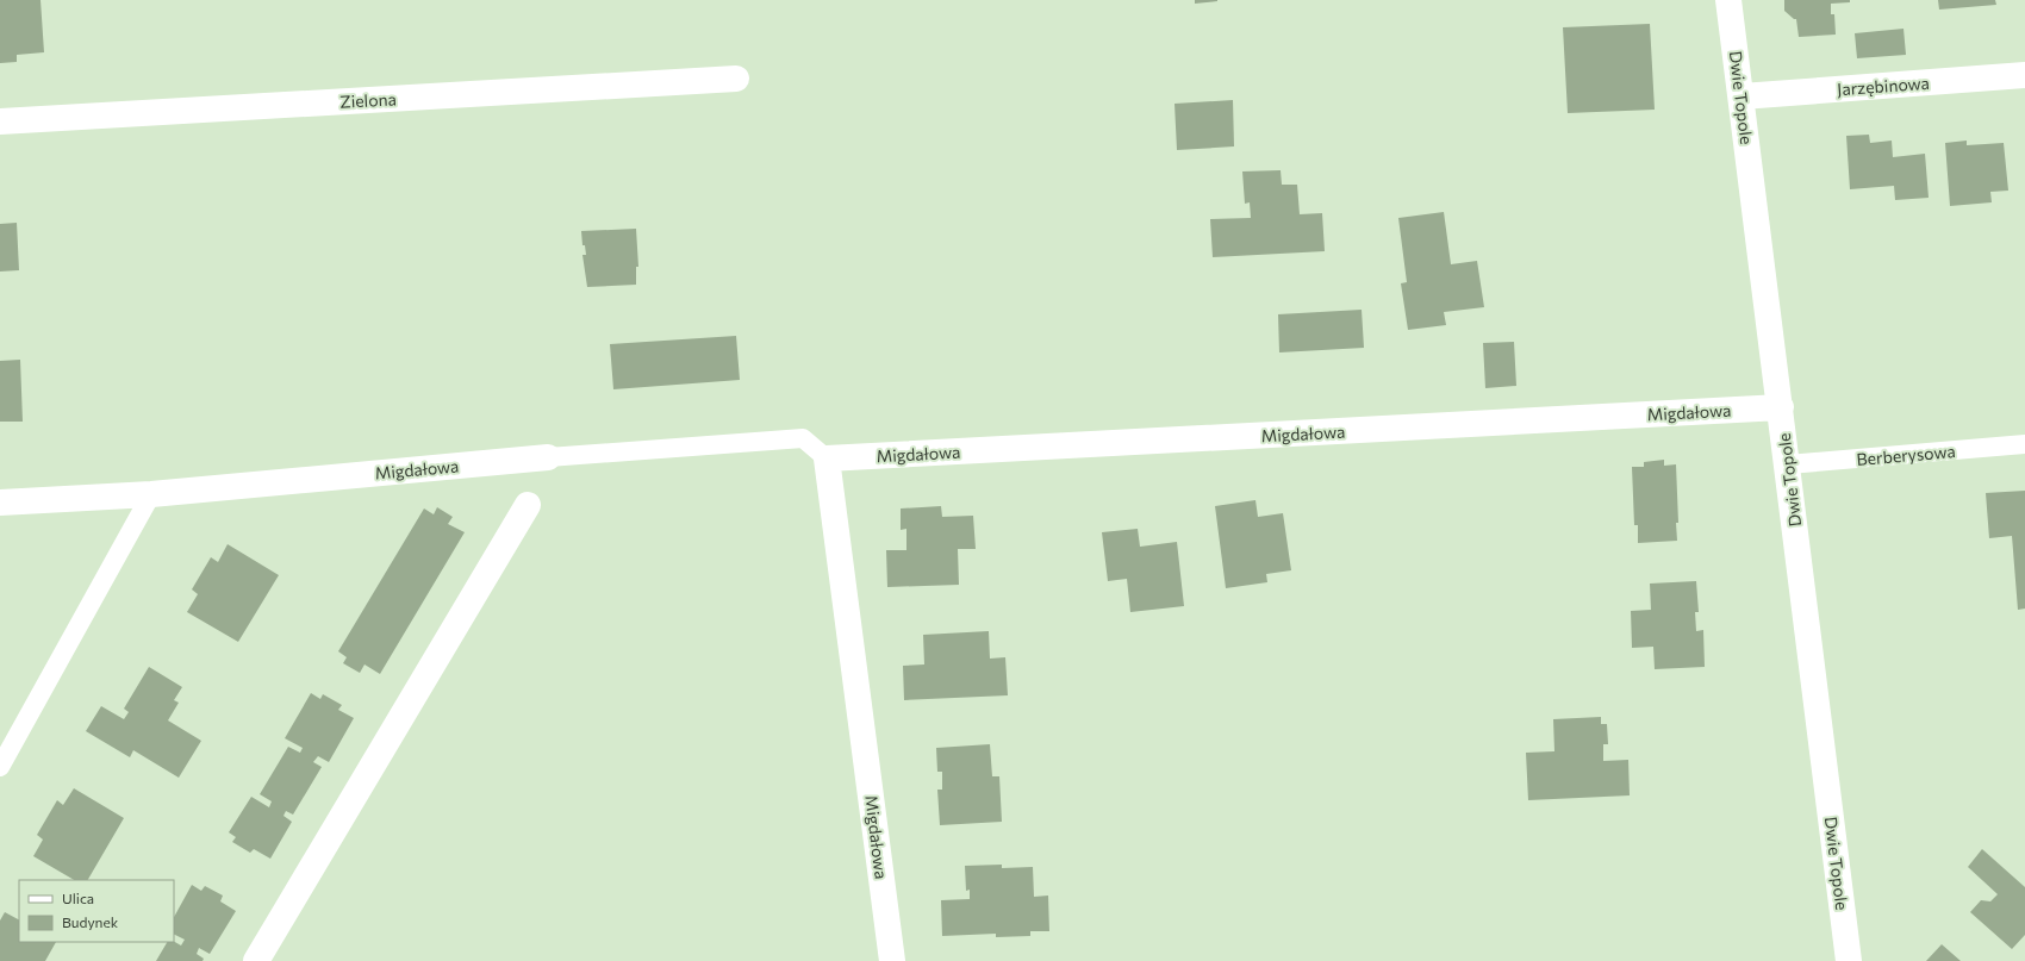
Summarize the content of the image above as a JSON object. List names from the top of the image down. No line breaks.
{"streets":{"street":["Jarzębinowa","Dwie Topole","Zielona","Migdałowa"],"lane":["Berberysowa"]},"crossings":[["Jarzębinowa","Dwie Topole"],["Dwie Topole","Migdałowa"],["Dwie Topole","Berberysowa"]],"legend":["Ulica","Budynek"]}
